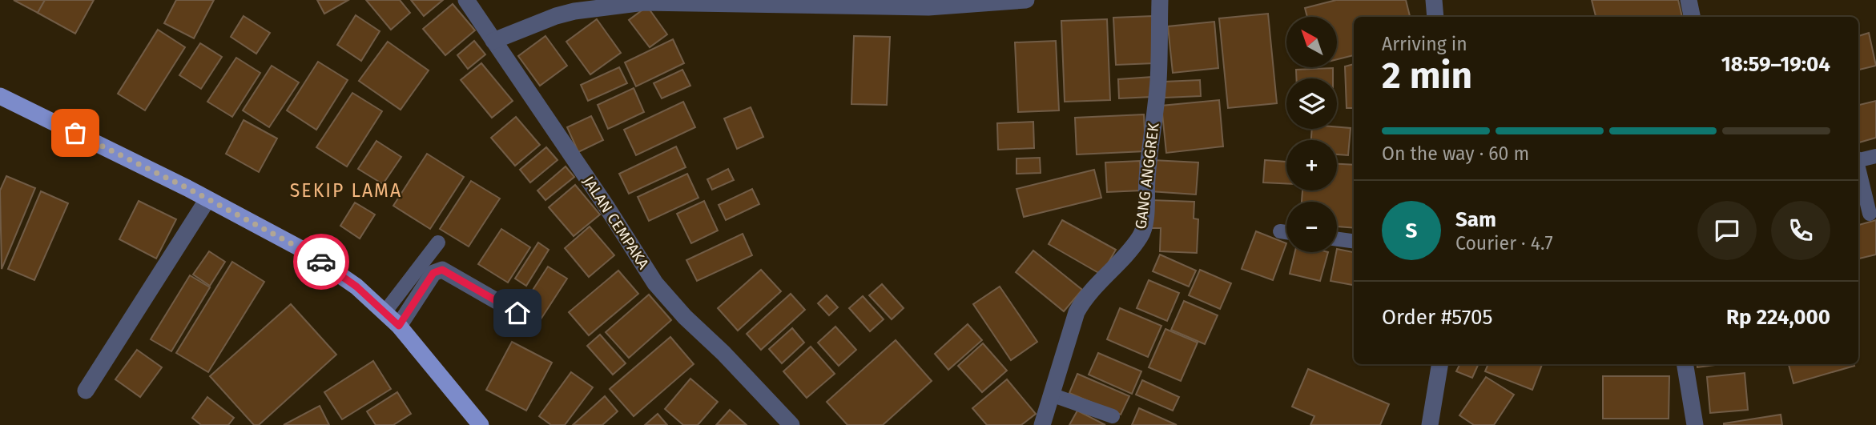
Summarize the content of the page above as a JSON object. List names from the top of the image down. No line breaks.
{"streets":{"street":["GANG ANGGREK","JALAN CEMPAKA"]},"districts":["SEKIP LAMA"],"north":"top left","page":{"map_buttons":["+","−"],"heading":["2 min","Arriving in","18:59–19:04"],"panel":["Sam","Courier · 4.7","Order #5705","Rp 224,000"],"bar":"On the way · 60 m","round":"S"}}
